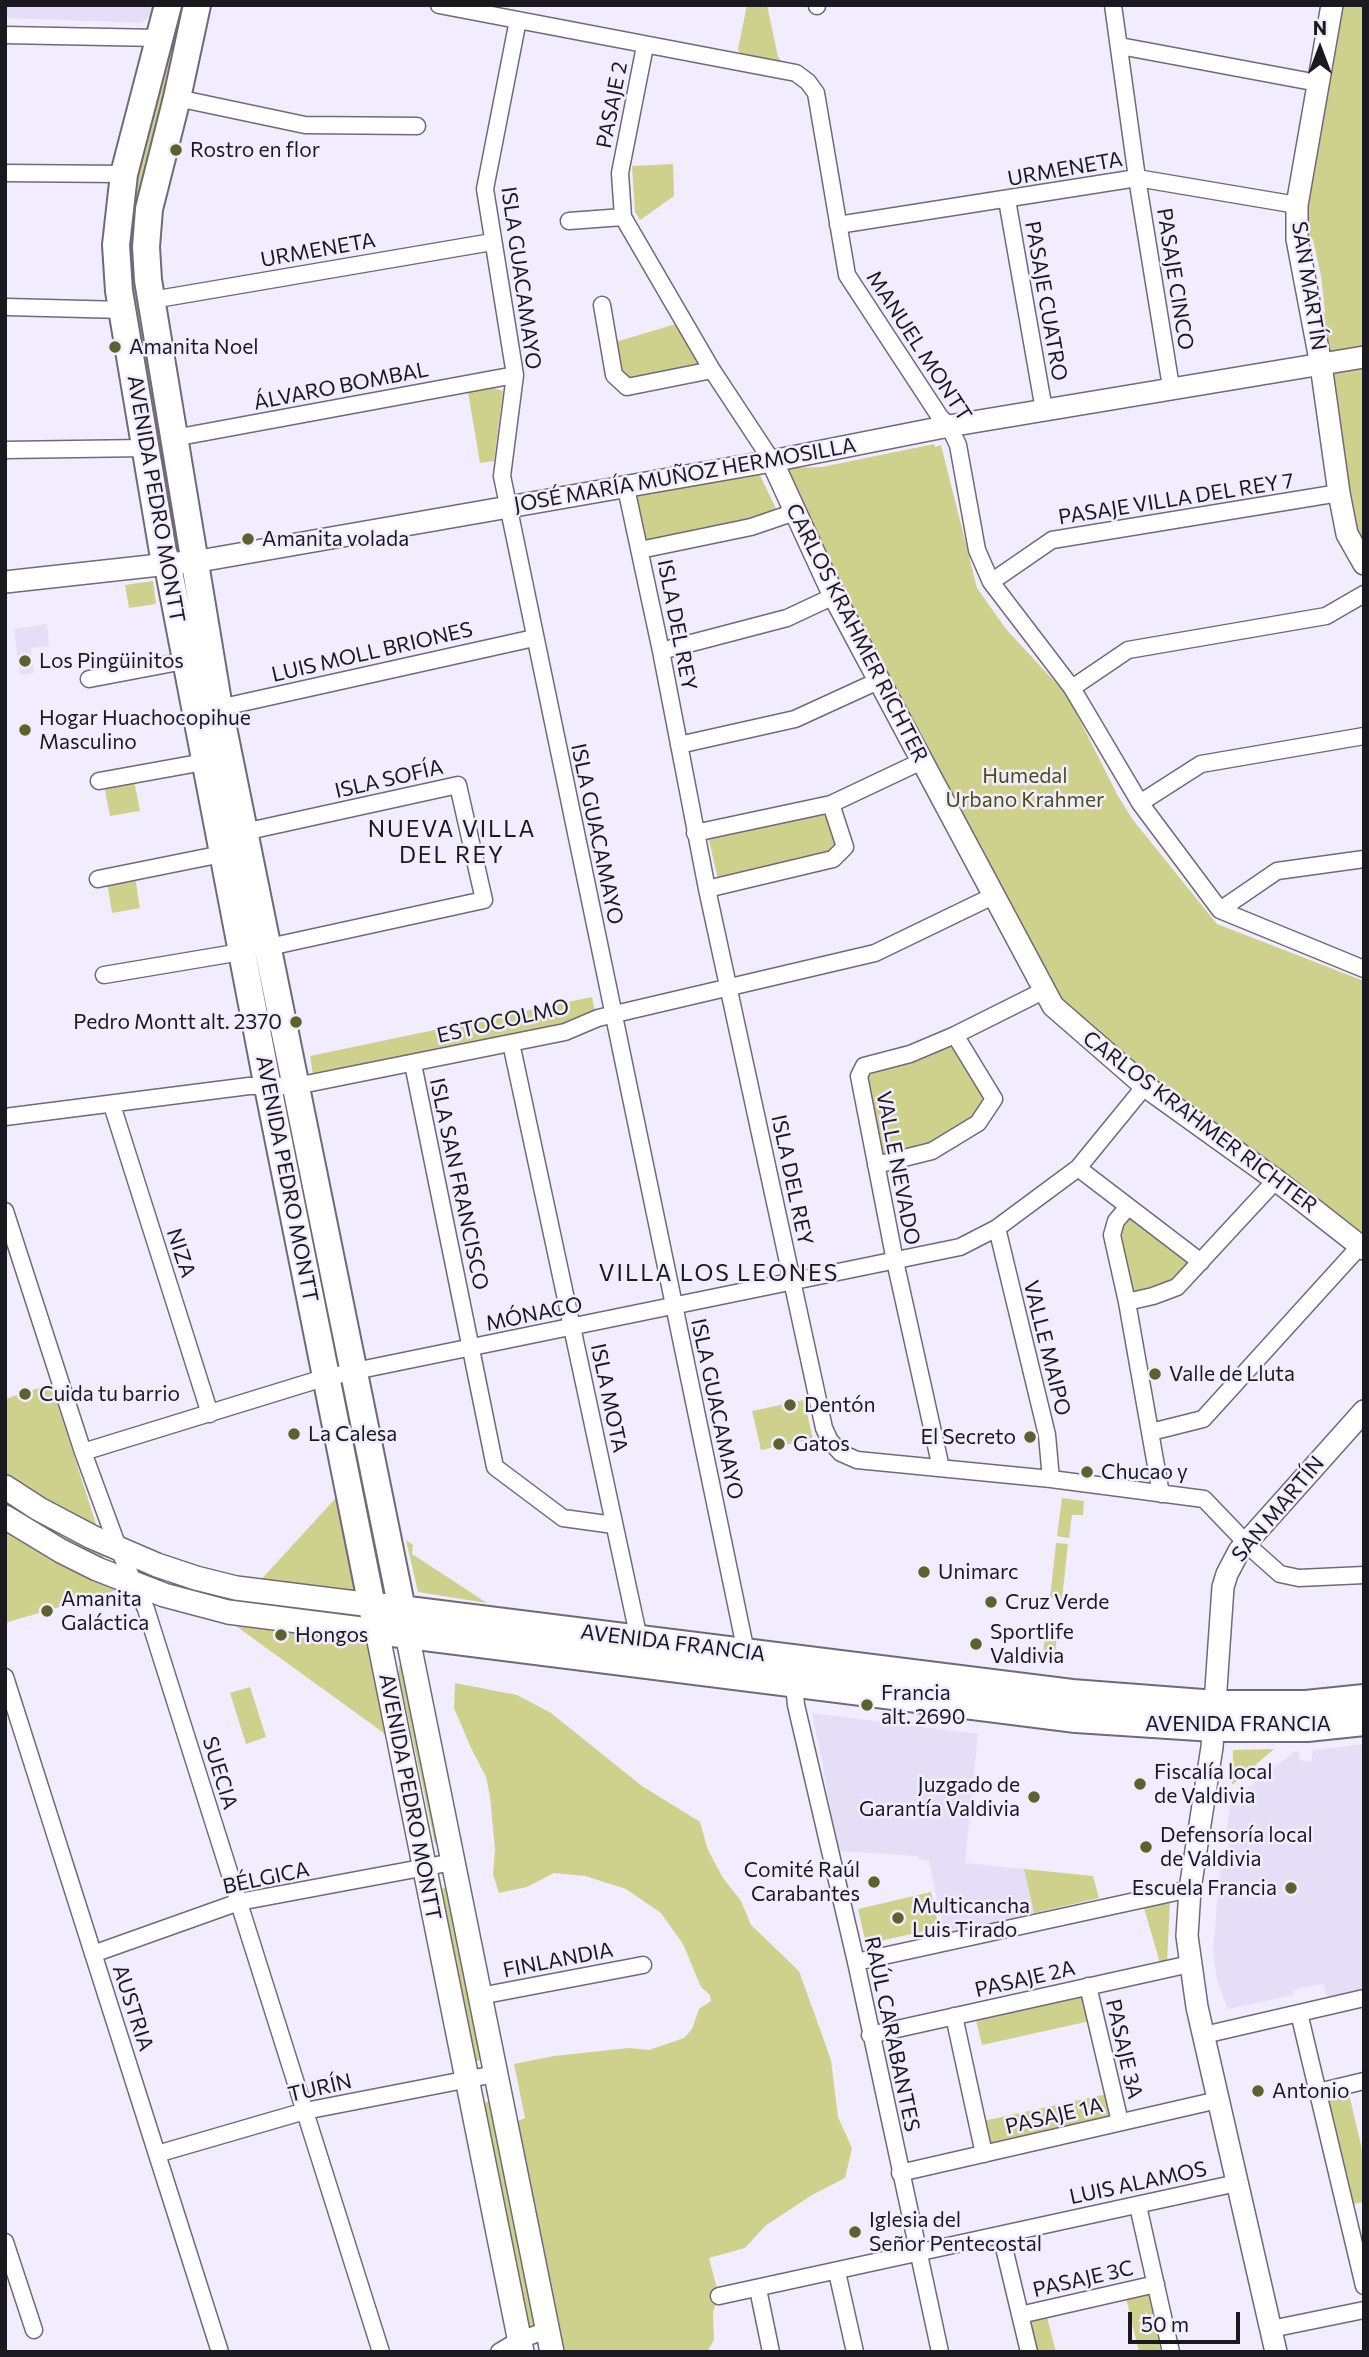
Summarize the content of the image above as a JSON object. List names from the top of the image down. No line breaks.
{"streets":{"main road":["AVENIDA PEDRO MONTT","AVENIDA FRANCIA"],"street":["PASAJE 2","URMENETA","ISLA GUACAMAYO","PASAJE CINCO","SAN MARTÍN","PASAJE CUATRO","MANUEL MONTT","ÁLVARO BOMBAL","JOSÉ MARÍA MUÑOZ HERMOSILLA","PASAJE VILLA DEL REY 7","ISLA DEL REY","CARLOS KRAHMER RICHTER","LUIS MOLL BRIONES","ISLA SOFÍA","ESTOCOLMO","VALLE NEVADO","ISLA SAN FRANCISCO","NIZA","MÓNACO","VALLE MAIPO","ISLA MOTA","SUECIA","BÉLGICA","FINLANDIA","PASAJE 2A","AUSTRIA","RAÚL CARABANTES","PASAJE 3A","TURÍN","PASAJE 1A","LUIS ALAMOS","PASAJE 3C"]},"crossings":[["PASAJE 2","MANUEL MONTT"],["PASAJE 2","CARLOS KRAHMER RICHTER"],["URMENETA","ISLA GUACAMAYO"],["URMENETA","PASAJE CINCO"],["URMENETA","SAN MARTÍN"],["URMENETA","PASAJE CUATRO"],["URMENETA","MANUEL MONTT"],["URMENETA","AVENIDA PEDRO MONTT"],["ISLA GUACAMAYO","MANUEL MONTT"],["ISLA GUACAMAYO","ÁLVARO BOMBAL"],["ISLA GUACAMAYO","JOSÉ MARÍA MUÑOZ HERMOSILLA"],["ISLA GUACAMAYO","LUIS MOLL BRIONES"],["ISLA GUACAMAYO","ESTOCOLMO"],["ISLA GUACAMAYO","MÓNACO"],["ISLA GUACAMAYO","AVENIDA FRANCIA"],["PASAJE CINCO","JOSÉ MARÍA MUÑOZ HERMOSILLA"],["SAN MARTÍN","JOSÉ MARÍA MUÑOZ HERMOSILLA"],["SAN MARTÍN","PASAJE VILLA DEL REY 7"],["SAN MARTÍN","ISLA DEL REY"],["SAN MARTÍN","AVENIDA FRANCIA"],["SAN MARTÍN","PASAJE 2A"],["SAN MARTÍN","PASAJE 1A"],["SAN MARTÍN","LUIS ALAMOS"],["PASAJE CUATRO","JOSÉ MARÍA MUÑOZ HERMOSILLA"],["MANUEL MONTT","JOSÉ MARÍA MUÑOZ HERMOSILLA"],["MANUEL MONTT","PASAJE VILLA DEL REY 7"],["ÁLVARO BOMBAL","AVENIDA PEDRO MONTT"],["JOSÉ MARÍA MUÑOZ HERMOSILLA","AVENIDA PEDRO MONTT"],["JOSÉ MARÍA MUÑOZ HERMOSILLA","ISLA DEL REY"],["JOSÉ MARÍA MUÑOZ HERMOSILLA","CARLOS KRAHMER RICHTER"],["AVENIDA PEDRO MONTT","LUIS MOLL BRIONES"],["AVENIDA PEDRO MONTT","ISLA SOFÍA"],["AVENIDA PEDRO MONTT","ESTOCOLMO"],["AVENIDA PEDRO MONTT","MÓNACO"],["AVENIDA PEDRO MONTT","AVENIDA FRANCIA"],["AVENIDA PEDRO MONTT","BÉLGICA"],["AVENIDA PEDRO MONTT","FINLANDIA"],["AVENIDA PEDRO MONTT","TURÍN"],["ISLA DEL REY","ESTOCOLMO"],["ISLA DEL REY","VALLE NEVADO"],["ISLA DEL REY","MÓNACO"],["ISLA DEL REY","VALLE MAIPO"],["CARLOS KRAHMER RICHTER","ESTOCOLMO"],["CARLOS KRAHMER RICHTER","VALLE NEVADO"],["CARLOS KRAHMER RICHTER","MÓNACO"],["ESTOCOLMO","ISLA SAN FRANCISCO"],["ESTOCOLMO","NIZA"],["ESTOCOLMO","ISLA MOTA"],["VALLE NEVADO","MÓNACO"],["ISLA SAN FRANCISCO","MÓNACO"],["ISLA SAN FRANCISCO","ISLA MOTA"],["NIZA","MÓNACO"],["MÓNACO","VALLE MAIPO"],["MÓNACO","ISLA MOTA"],["MÓNACO","SUECIA"],["ISLA MOTA","AVENIDA FRANCIA"],["AVENIDA FRANCIA","SUECIA"],["AVENIDA FRANCIA","RAÚL CARABANTES"],["SUECIA","BÉLGICA"],["SUECIA","TURÍN"],["BÉLGICA","AUSTRIA"],["PASAJE 2A","RAÚL CARABANTES"],["PASAJE 2A","PASAJE 3A"],["AUSTRIA","TURÍN"],["RAÚL CARABANTES","PASAJE 1A"],["RAÚL CARABANTES","LUIS ALAMOS"],["PASAJE 3A","PASAJE 1A"]],"districts":["NUEVA VILLA DEL REY","VILLA LOS LEONES"],"parks":["Humedal Urbano Krahmer"],"places":["Rostro en flor","Amanita Noel","Amanita volada","Los Pingüinitos","Hogar Huachocopihue Masculino","Pedro Montt alt. 2370","Valle de Lluta","Cuida tu barrio","Dentón","La Calesa","El Secreto","Gatos","Chucao y","Unimarc","Cruz Verde","Amanita Galáctica","Hongos","Sportlife Valdivia","Francia alt. 2690","Fiscalía local de Valdivia","Juzgado de Garantía Valdivia","Defensoría local de Valdivia","Comité Raúl Carabantes","Escuela Francia","Multicancha Luis Tirado","Antonio","Iglesia del Señor Pentecostal"],"scale_bar":"50 m","north":"top"}
